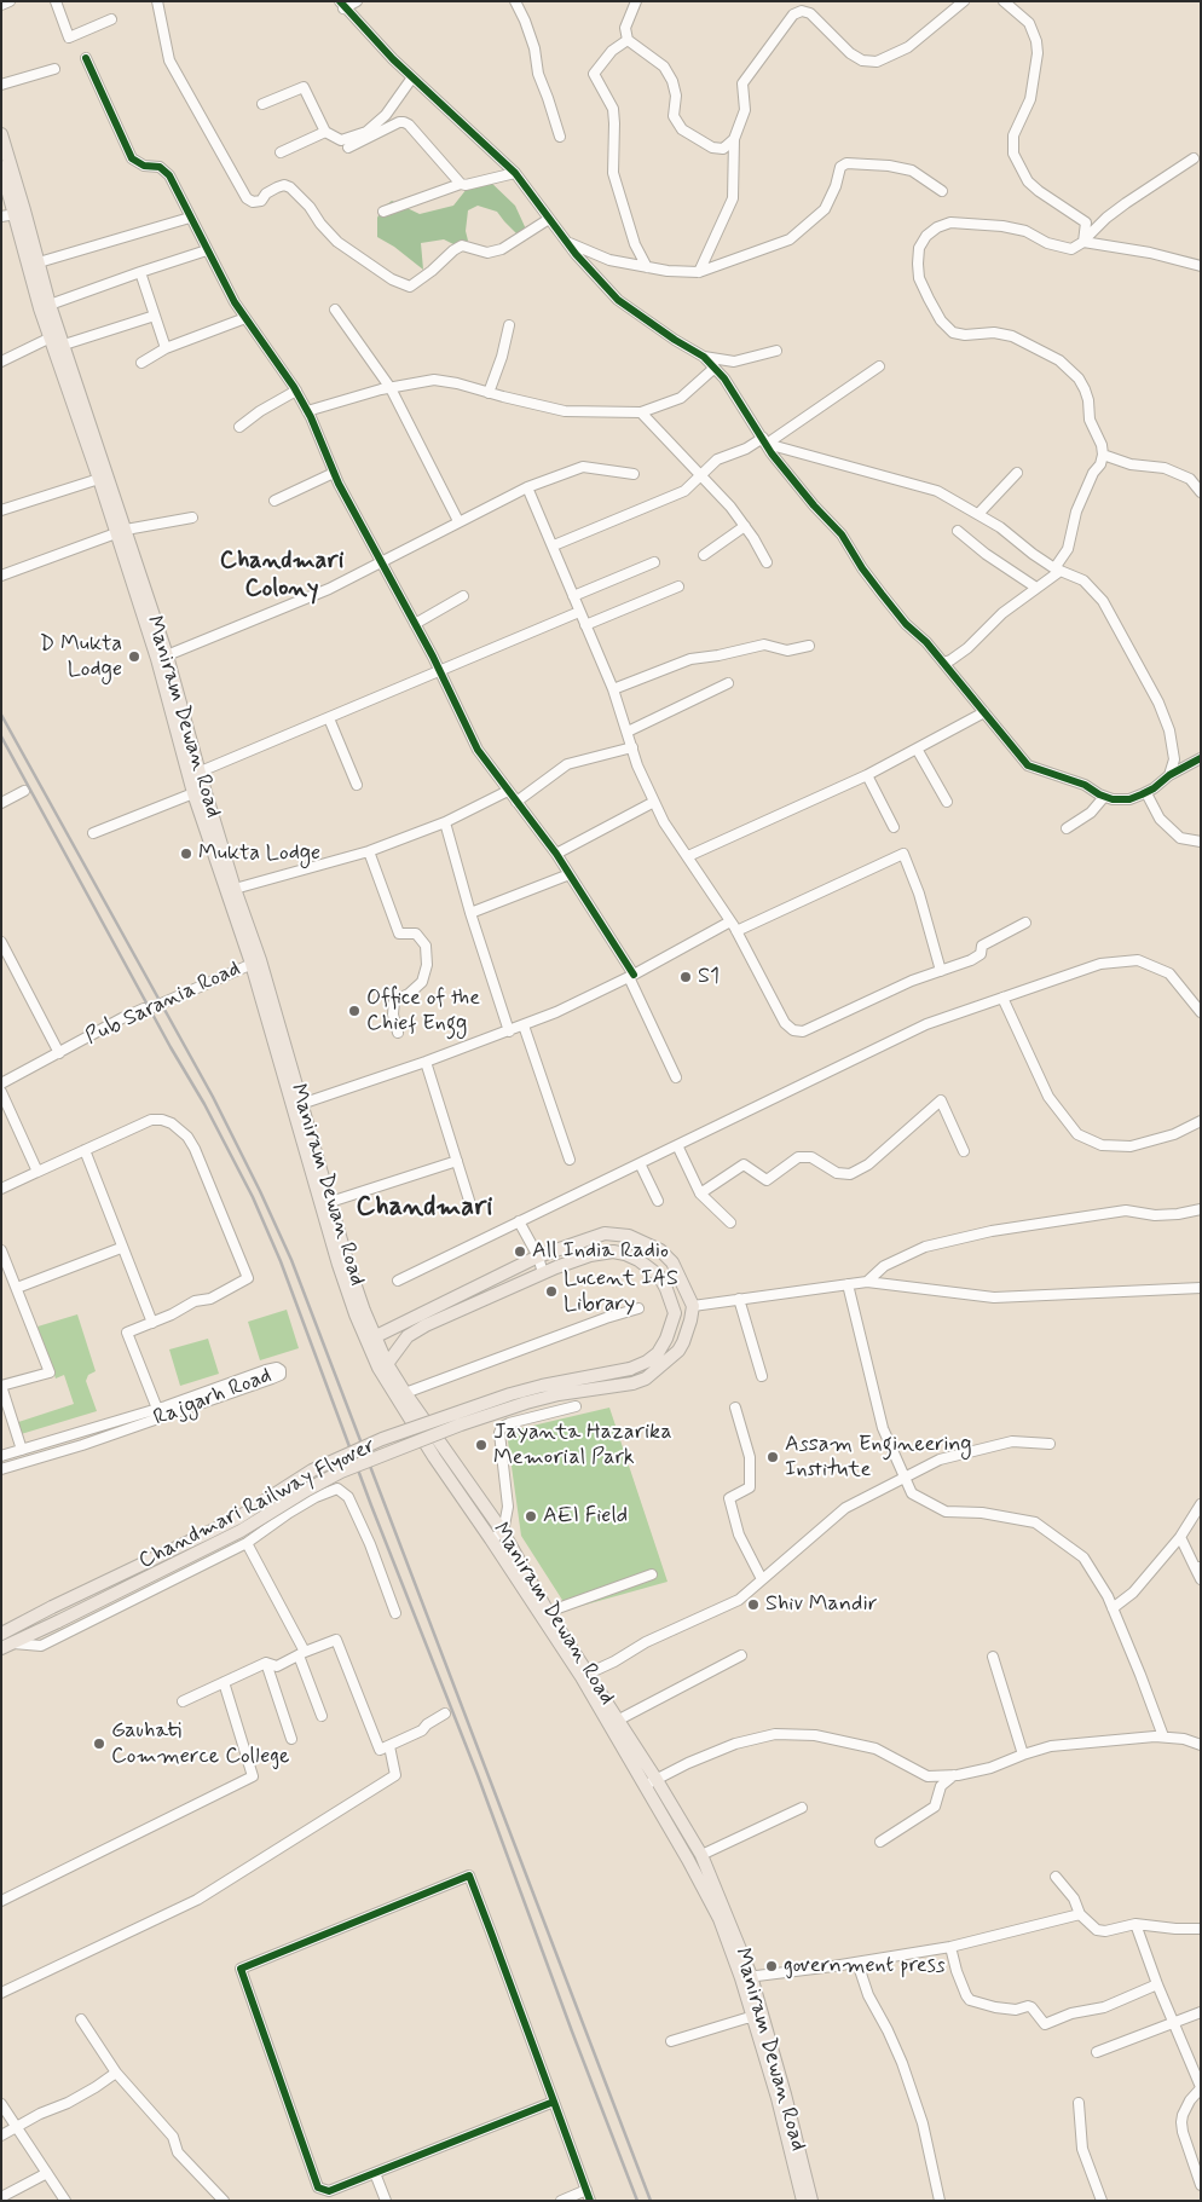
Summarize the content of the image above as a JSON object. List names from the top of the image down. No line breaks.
{"streets":{"main road":["Maniram Dewan Road","Chandmari Railway Flyover"],"street":["Pub Sarania Road","Rajgarh Road"]},"crossings":[["Maniram Dewan Road","Pub Sarania Road"],["Maniram Dewan Road","Chandmari Railway Flyover"]],"districts":["Chandmari Colony","Chandmari"],"places":["D Mukta Lodge","Mukta Lodge","S1","Office of the Chief Engg","All India Radio","Lucent IAS Library","Jayanta Hazarika Memorial Park","Assam Engineering Institute","AEI Field","Shiv Mandir","Gauhati Commerce College","government press"]}
